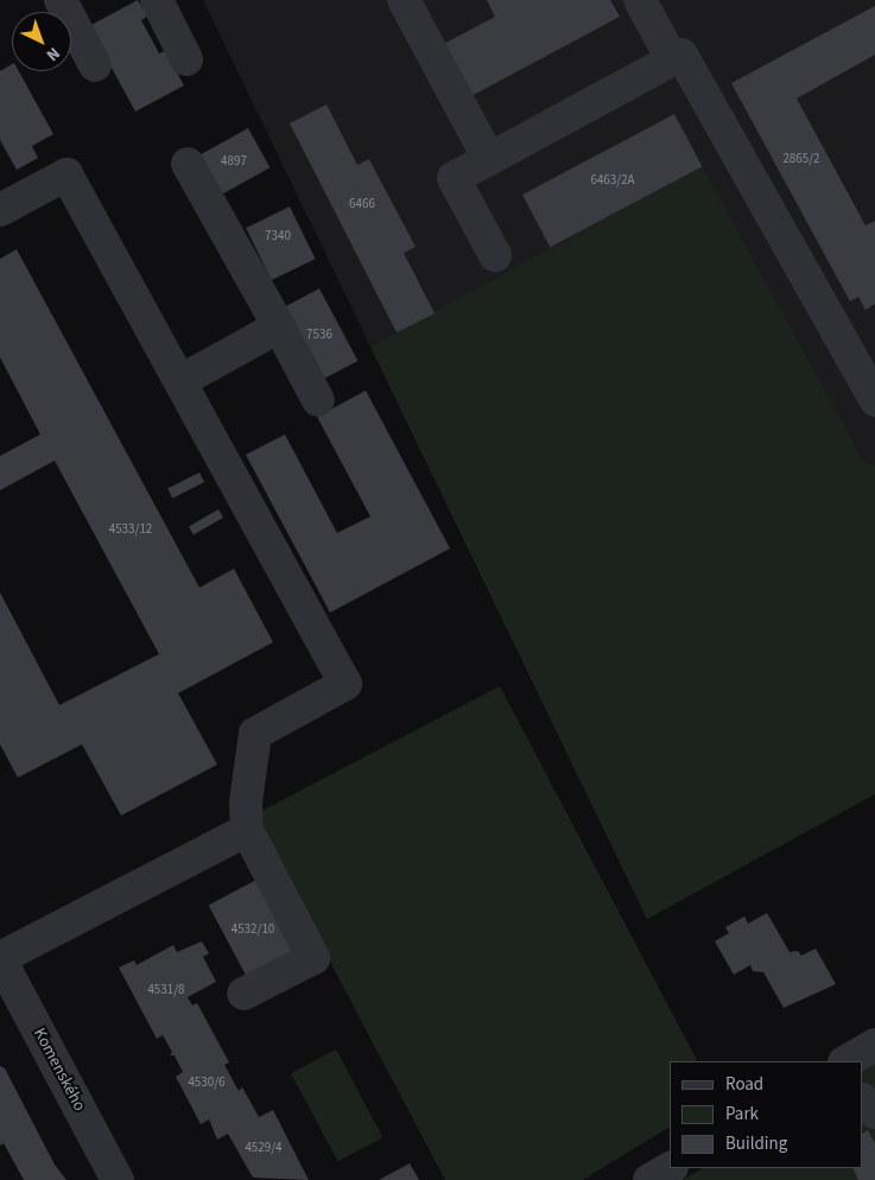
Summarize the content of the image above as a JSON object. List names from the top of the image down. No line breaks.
{"streets":{"street":["Komenského"]},"house_numbers":["2865/2","4897","6463/2A","6466","7340","7536","4533/12","4532/10","4531/8","4530/6","4529/4"],"legend":["Road","Park","Building"],"north":"bottom right"}
